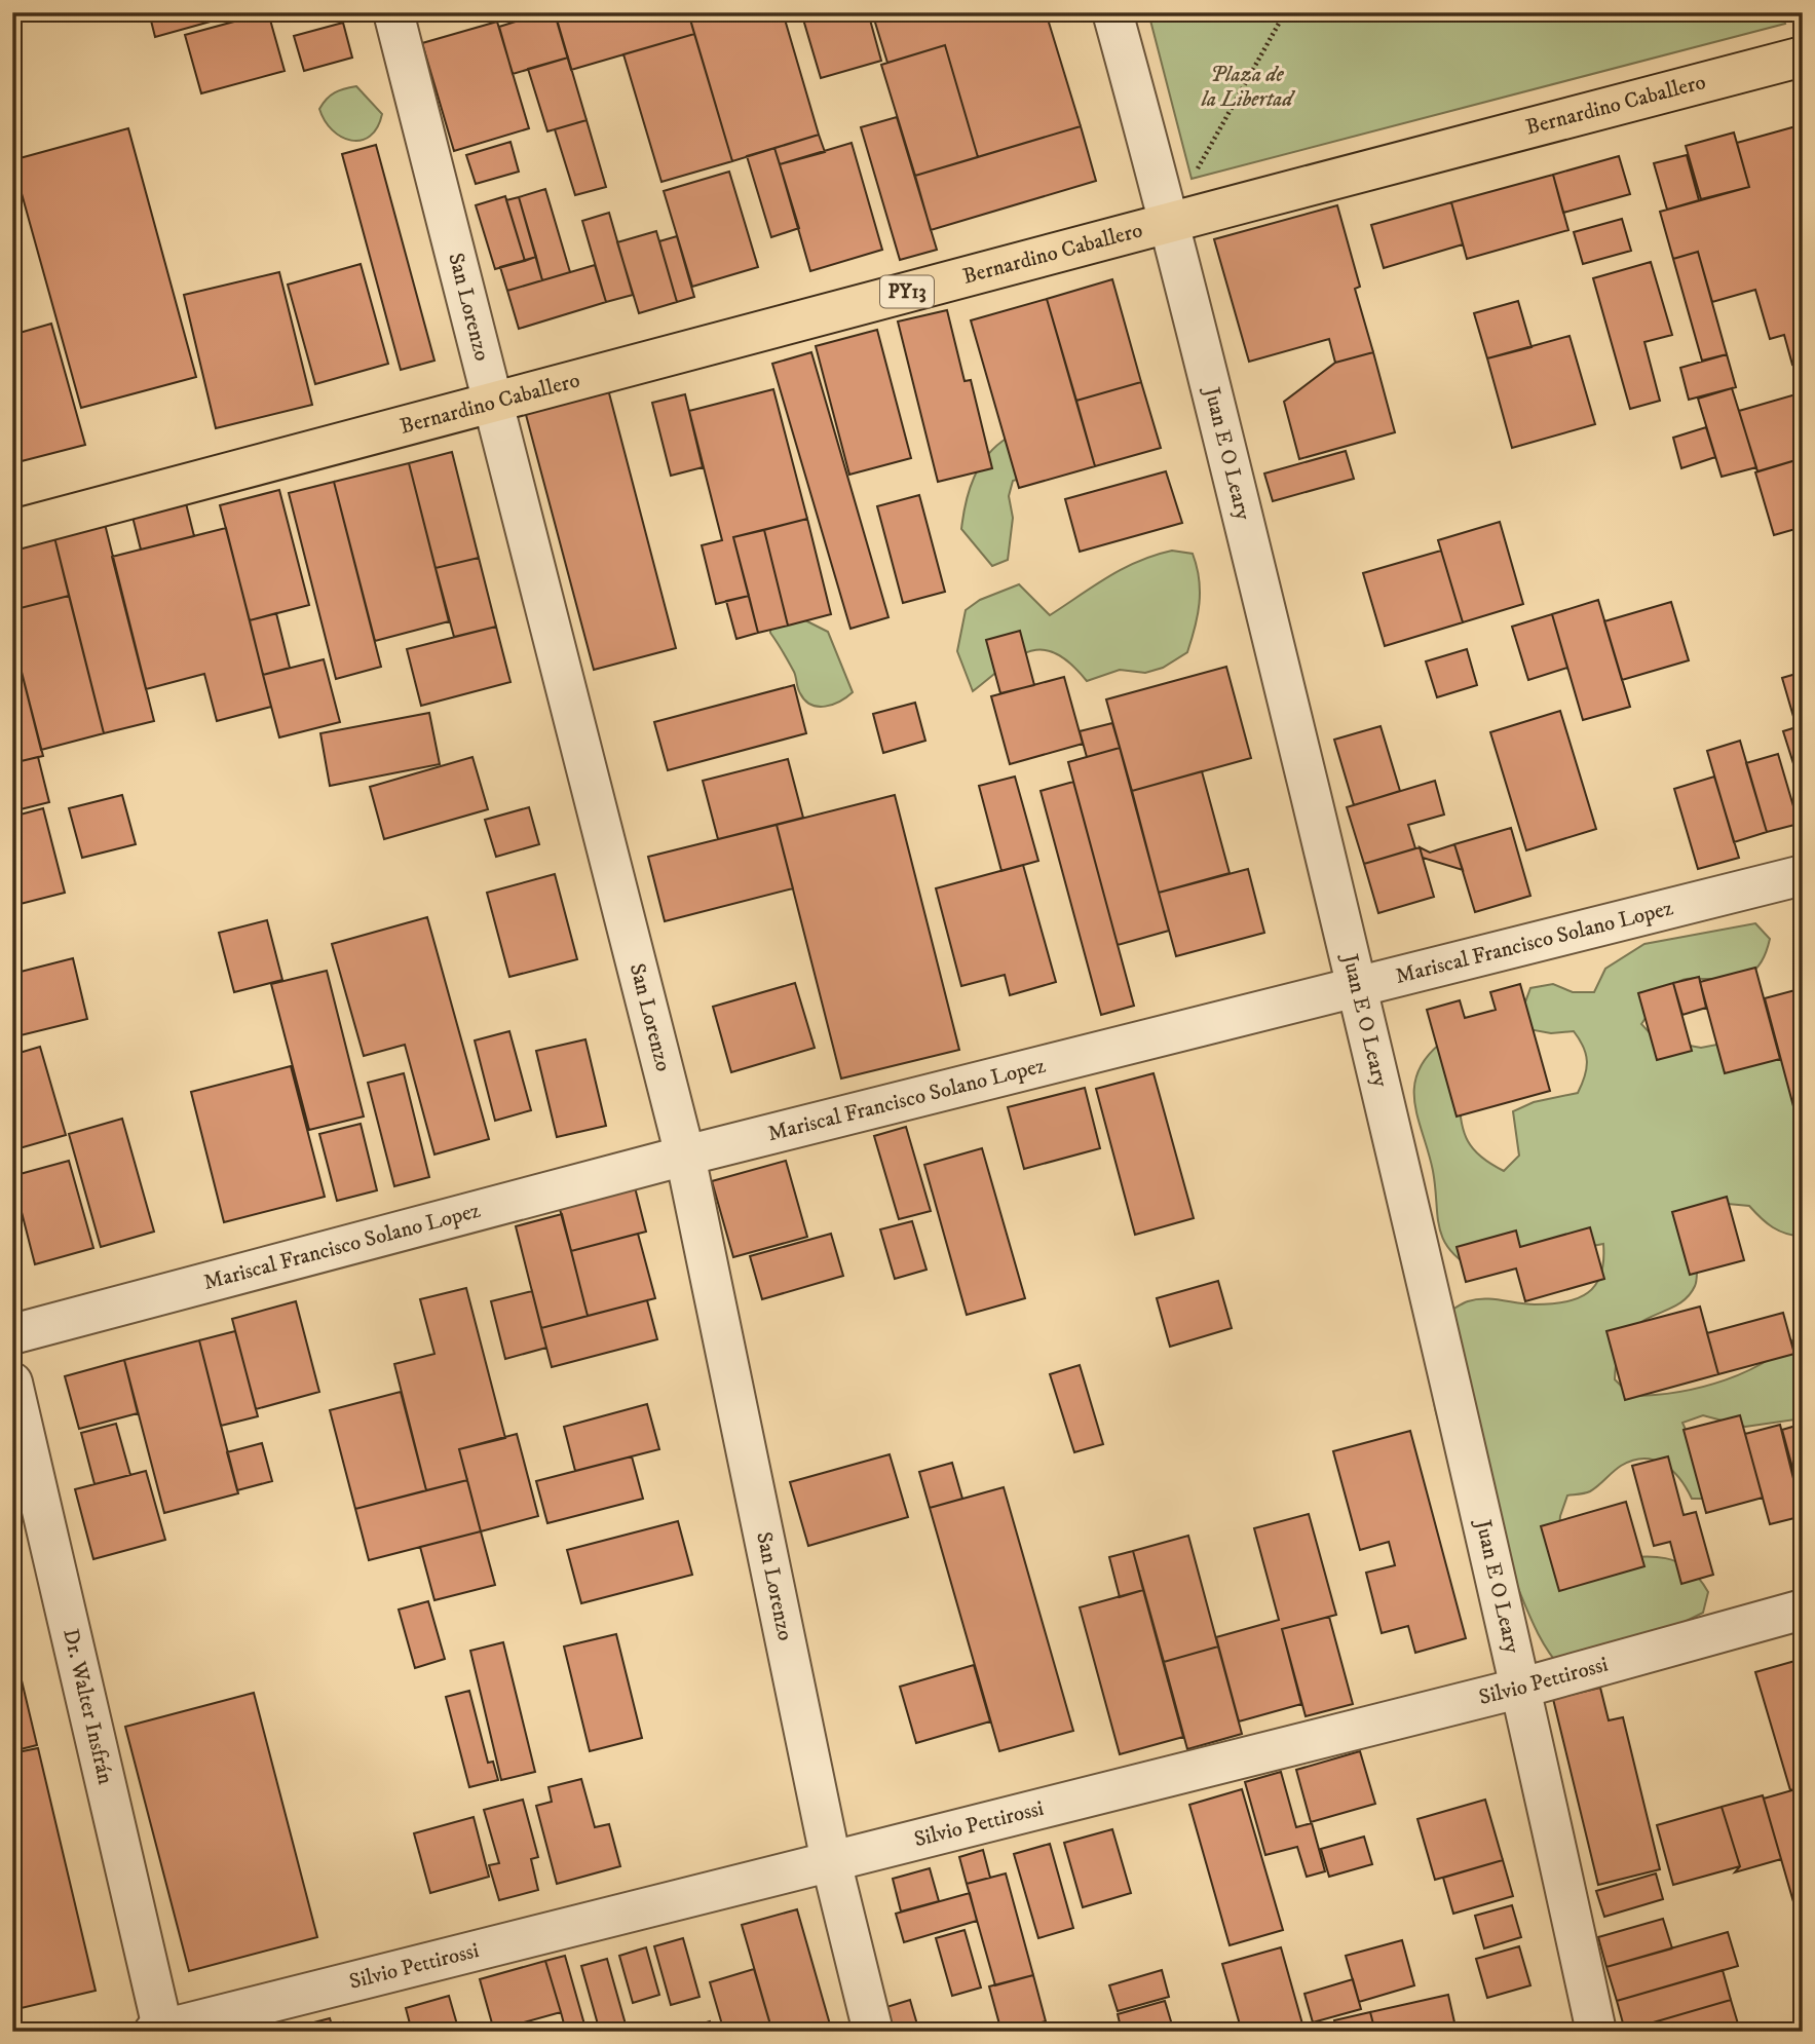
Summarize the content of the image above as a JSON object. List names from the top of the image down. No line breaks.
{"streets":{"highway":["Bernardino Caballero","PY13"],"street":["San Lorenzo","Juan E O Leary","Mariscal Francisco Solano Lopez","Silvio Pettirossi","Dr. Walter Insfrán"]},"crossings":[["Bernardino Caballero","San Lorenzo"],["Bernardino Caballero","Juan E O Leary"],["San Lorenzo","Mariscal Francisco Solano Lopez"],["San Lorenzo","Silvio Pettirossi"],["Juan E O Leary","Mariscal Francisco Solano Lopez"],["Juan E O Leary","Silvio Pettirossi"],["Silvio Pettirossi","Dr. Walter Insfrán"]],"parks":["Plaza de la Libertad"]}
